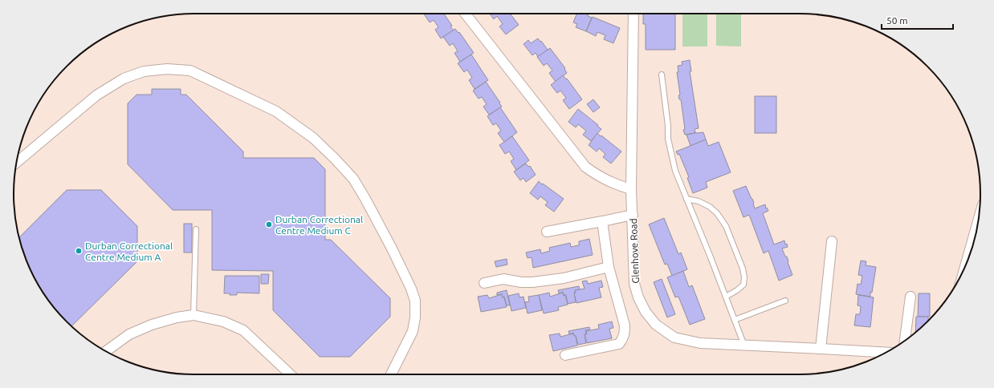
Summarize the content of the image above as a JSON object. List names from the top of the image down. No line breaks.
{"streets":{"street":["Glenhove Road"]},"places":["Durban Correctional Centre Medium C","Durban Correctional Centre Medium A"],"scale_bar":"50 m"}
